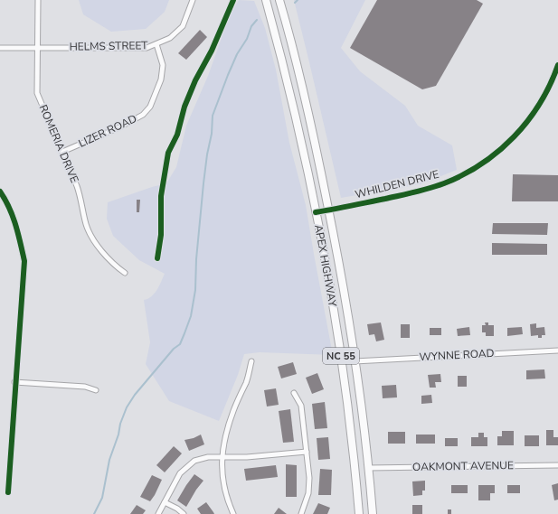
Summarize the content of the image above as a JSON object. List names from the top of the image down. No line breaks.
{"streets":{"main road":["APEX HIGHWAY","NC 55"],"street":["HELMS STREET","LIZER ROAD","ROMERIA DRIVE","WHILDEN DRIVE","WYNNE ROAD","OAKMONT AVENUE"]},"crossings":[["HELMS STREET","LIZER ROAD"],["HELMS STREET","ROMERIA DRIVE"],["LIZER ROAD","ROMERIA DRIVE"],["WHILDEN DRIVE","APEX HIGHWAY"],["APEX HIGHWAY","WYNNE ROAD"],["APEX HIGHWAY","OAKMONT AVENUE"]]}
